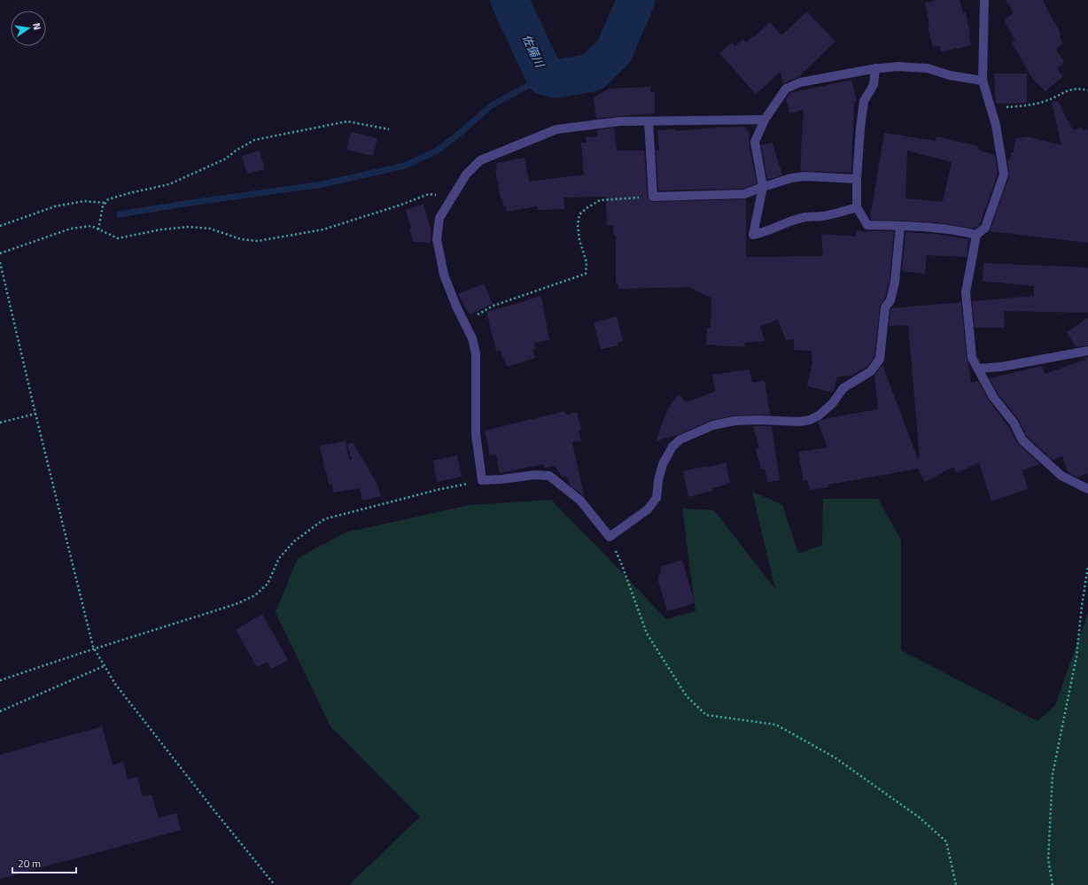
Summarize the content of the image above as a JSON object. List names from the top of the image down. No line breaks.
{"water":["佐備川"],"scale_bar":"20 m","north":"right"}
